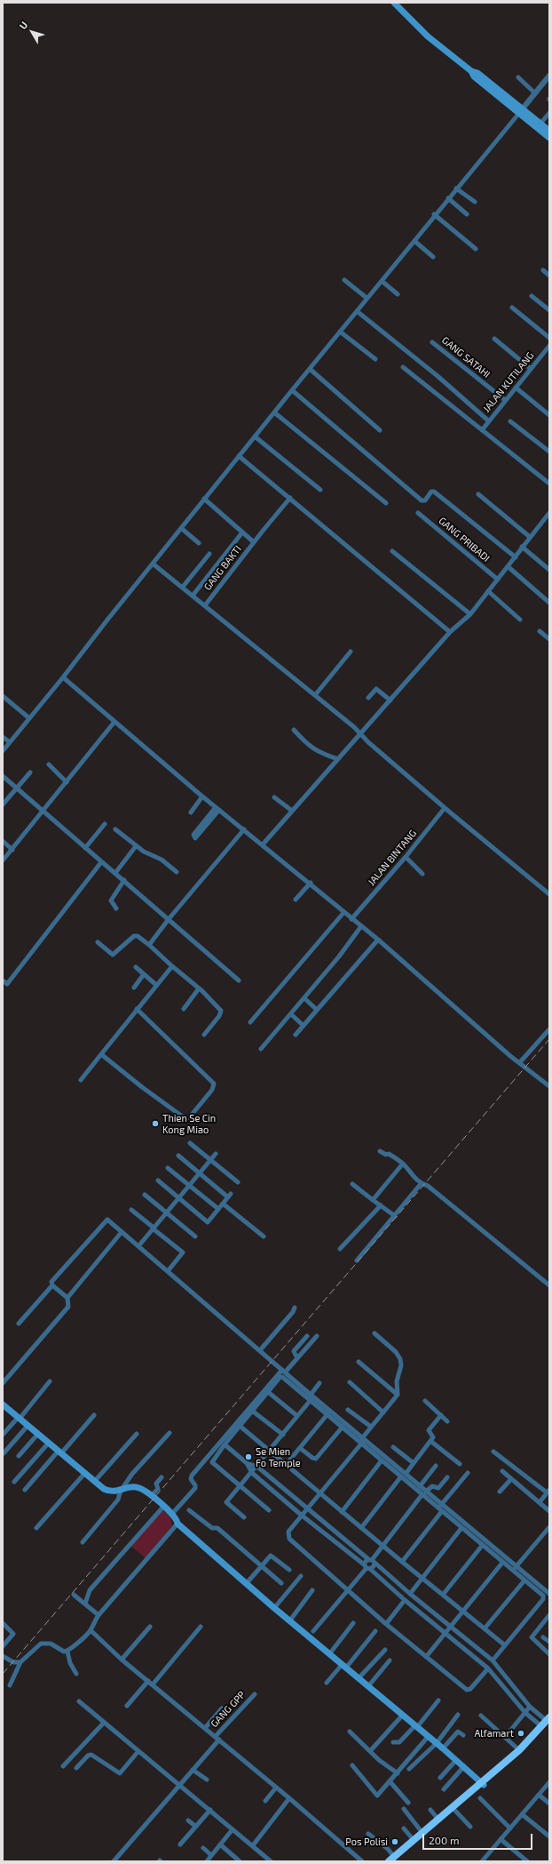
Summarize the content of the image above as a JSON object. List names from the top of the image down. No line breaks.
{"streets":{"street":["GANG SATAHI","JALAN KUTILANG","GANG PRIBADI","GANG BAKTI","JALAN BINTANG","GANG GPP"]},"crossings":[["GANG SATAHI","JALAN KUTILANG"]],"places":["Thien Se Cin Kong Miao","Se Mien Fo Temple","Alfamart","Pos Polisi"],"scale_bar":"200 m","north":"top left"}
